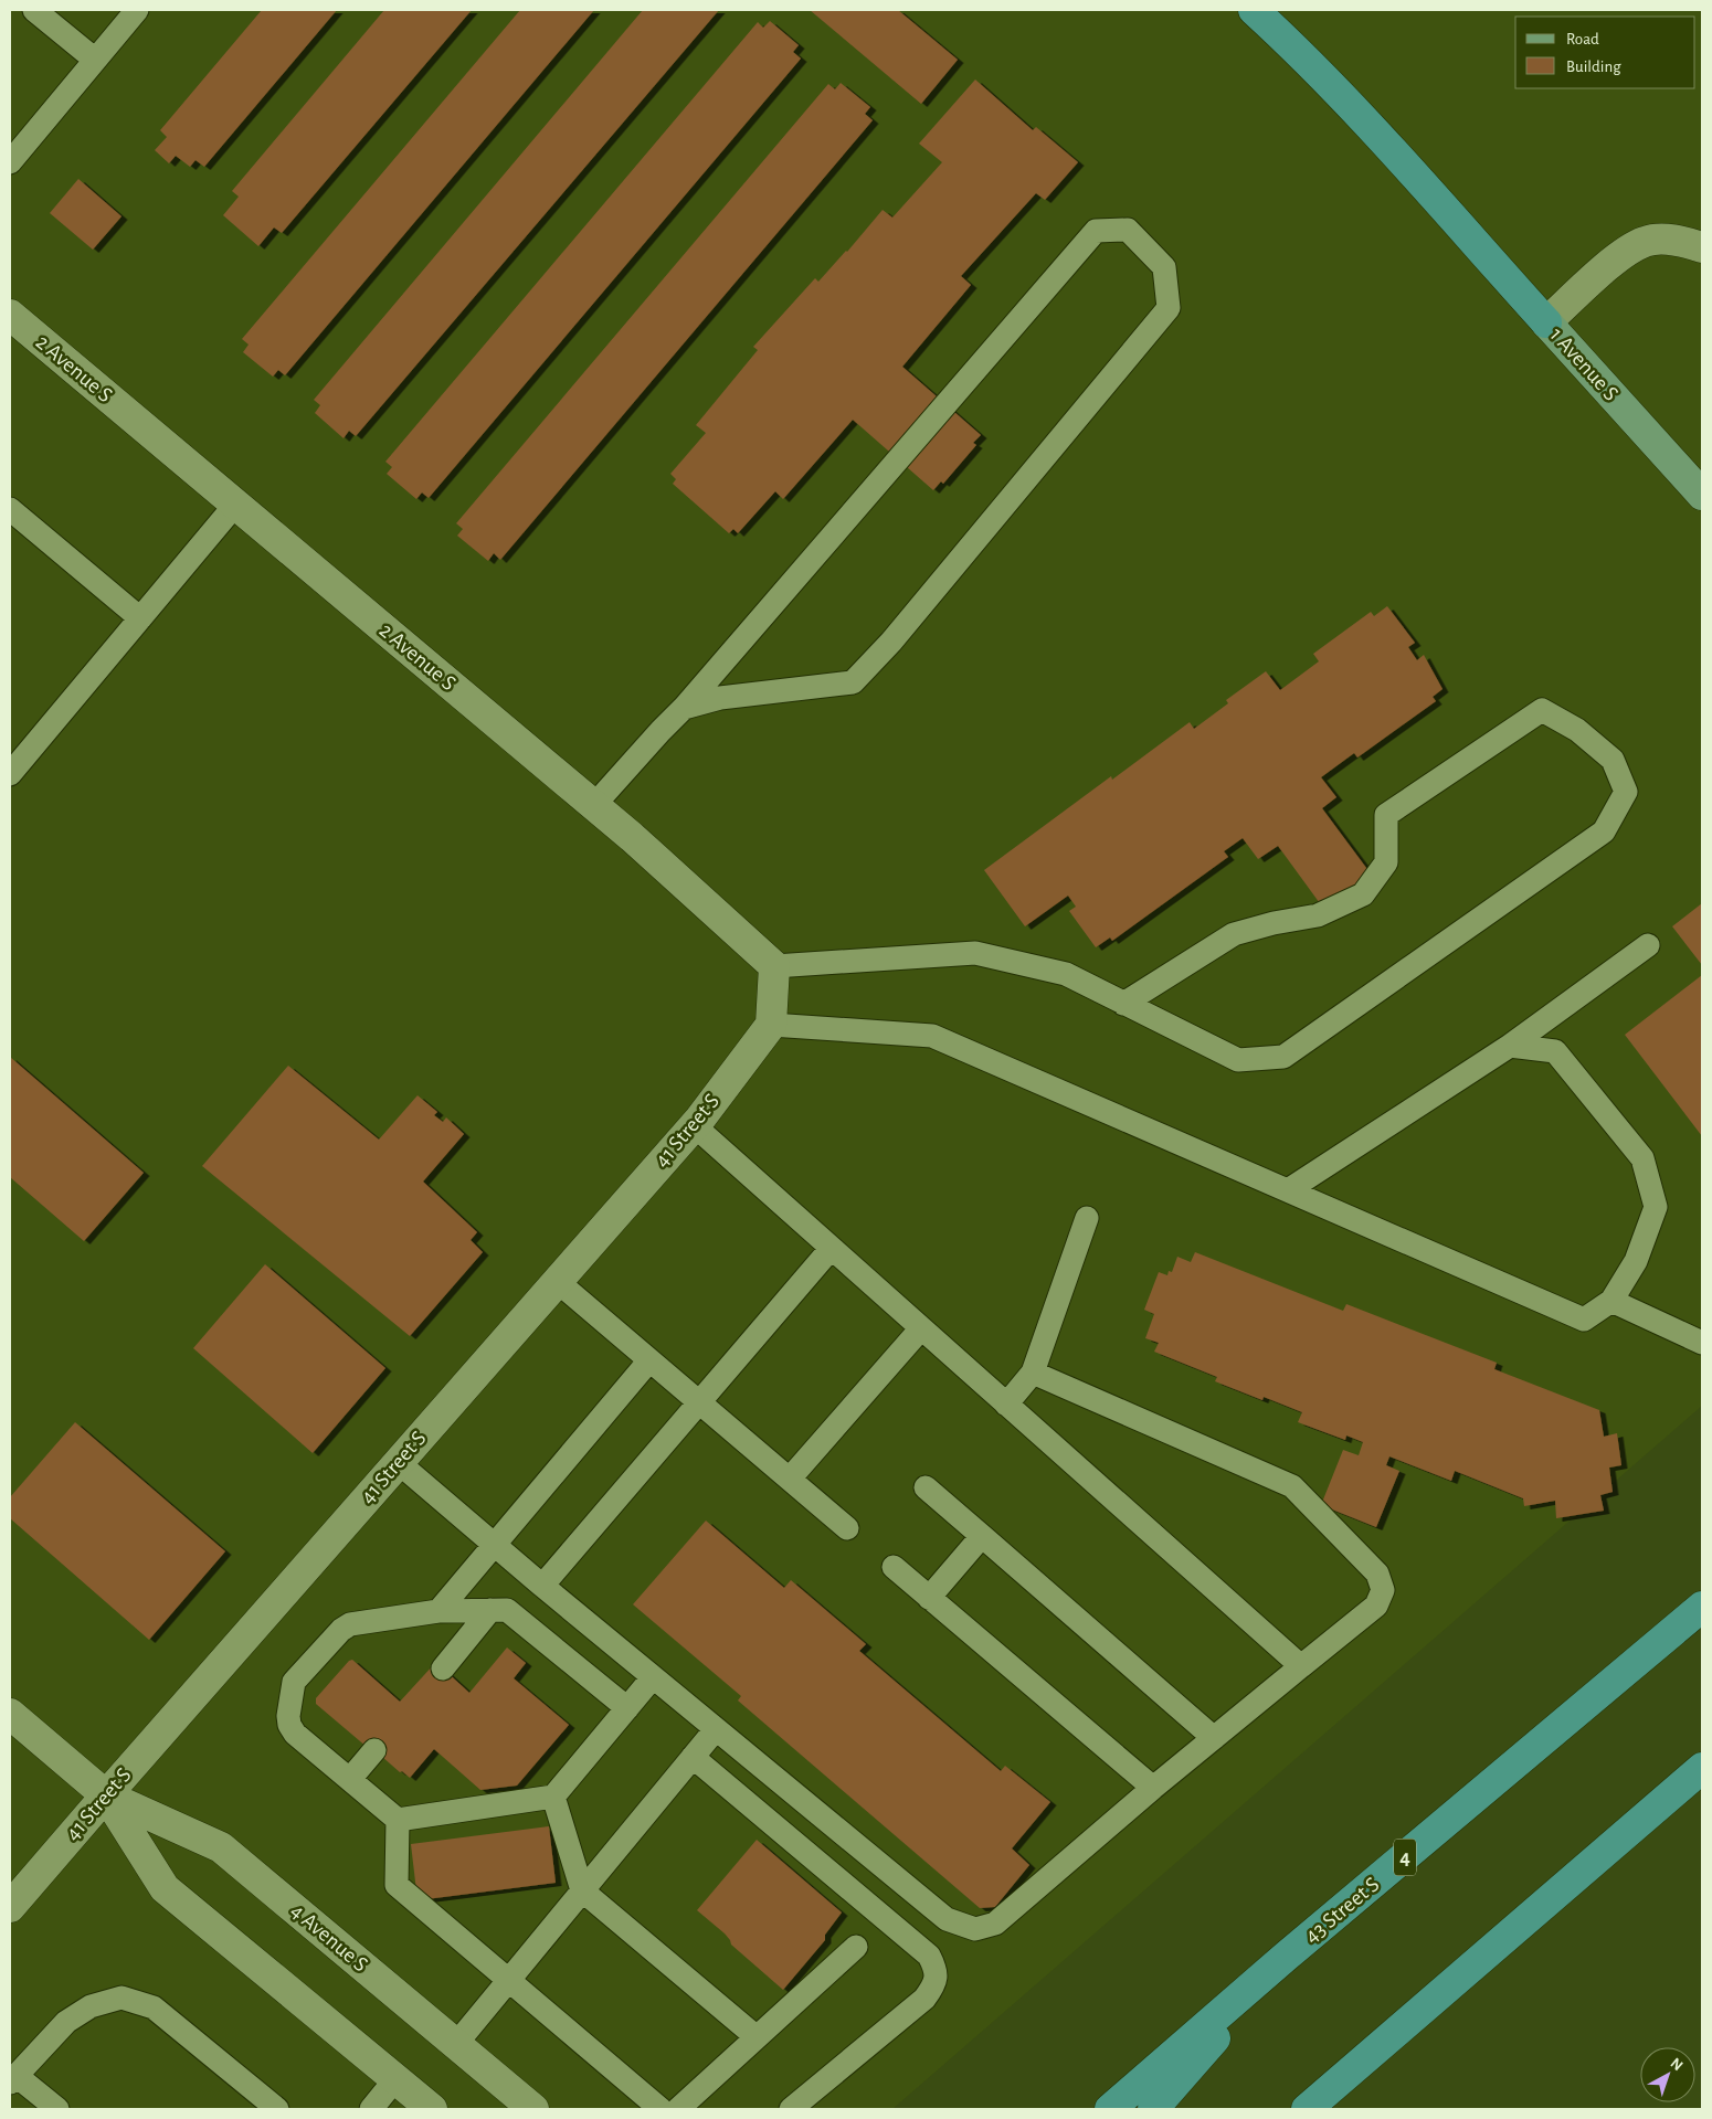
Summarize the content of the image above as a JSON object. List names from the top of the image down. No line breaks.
{"streets":{"highway":["4","43 Street S"],"main road":["1 Avenue S"],"street":["2 Avenue S","41 Street S","4 Avenue S"]},"crossings":[["41 Street S","4 Avenue S"]],"legend":["Road","Building"],"north":"top right"}
